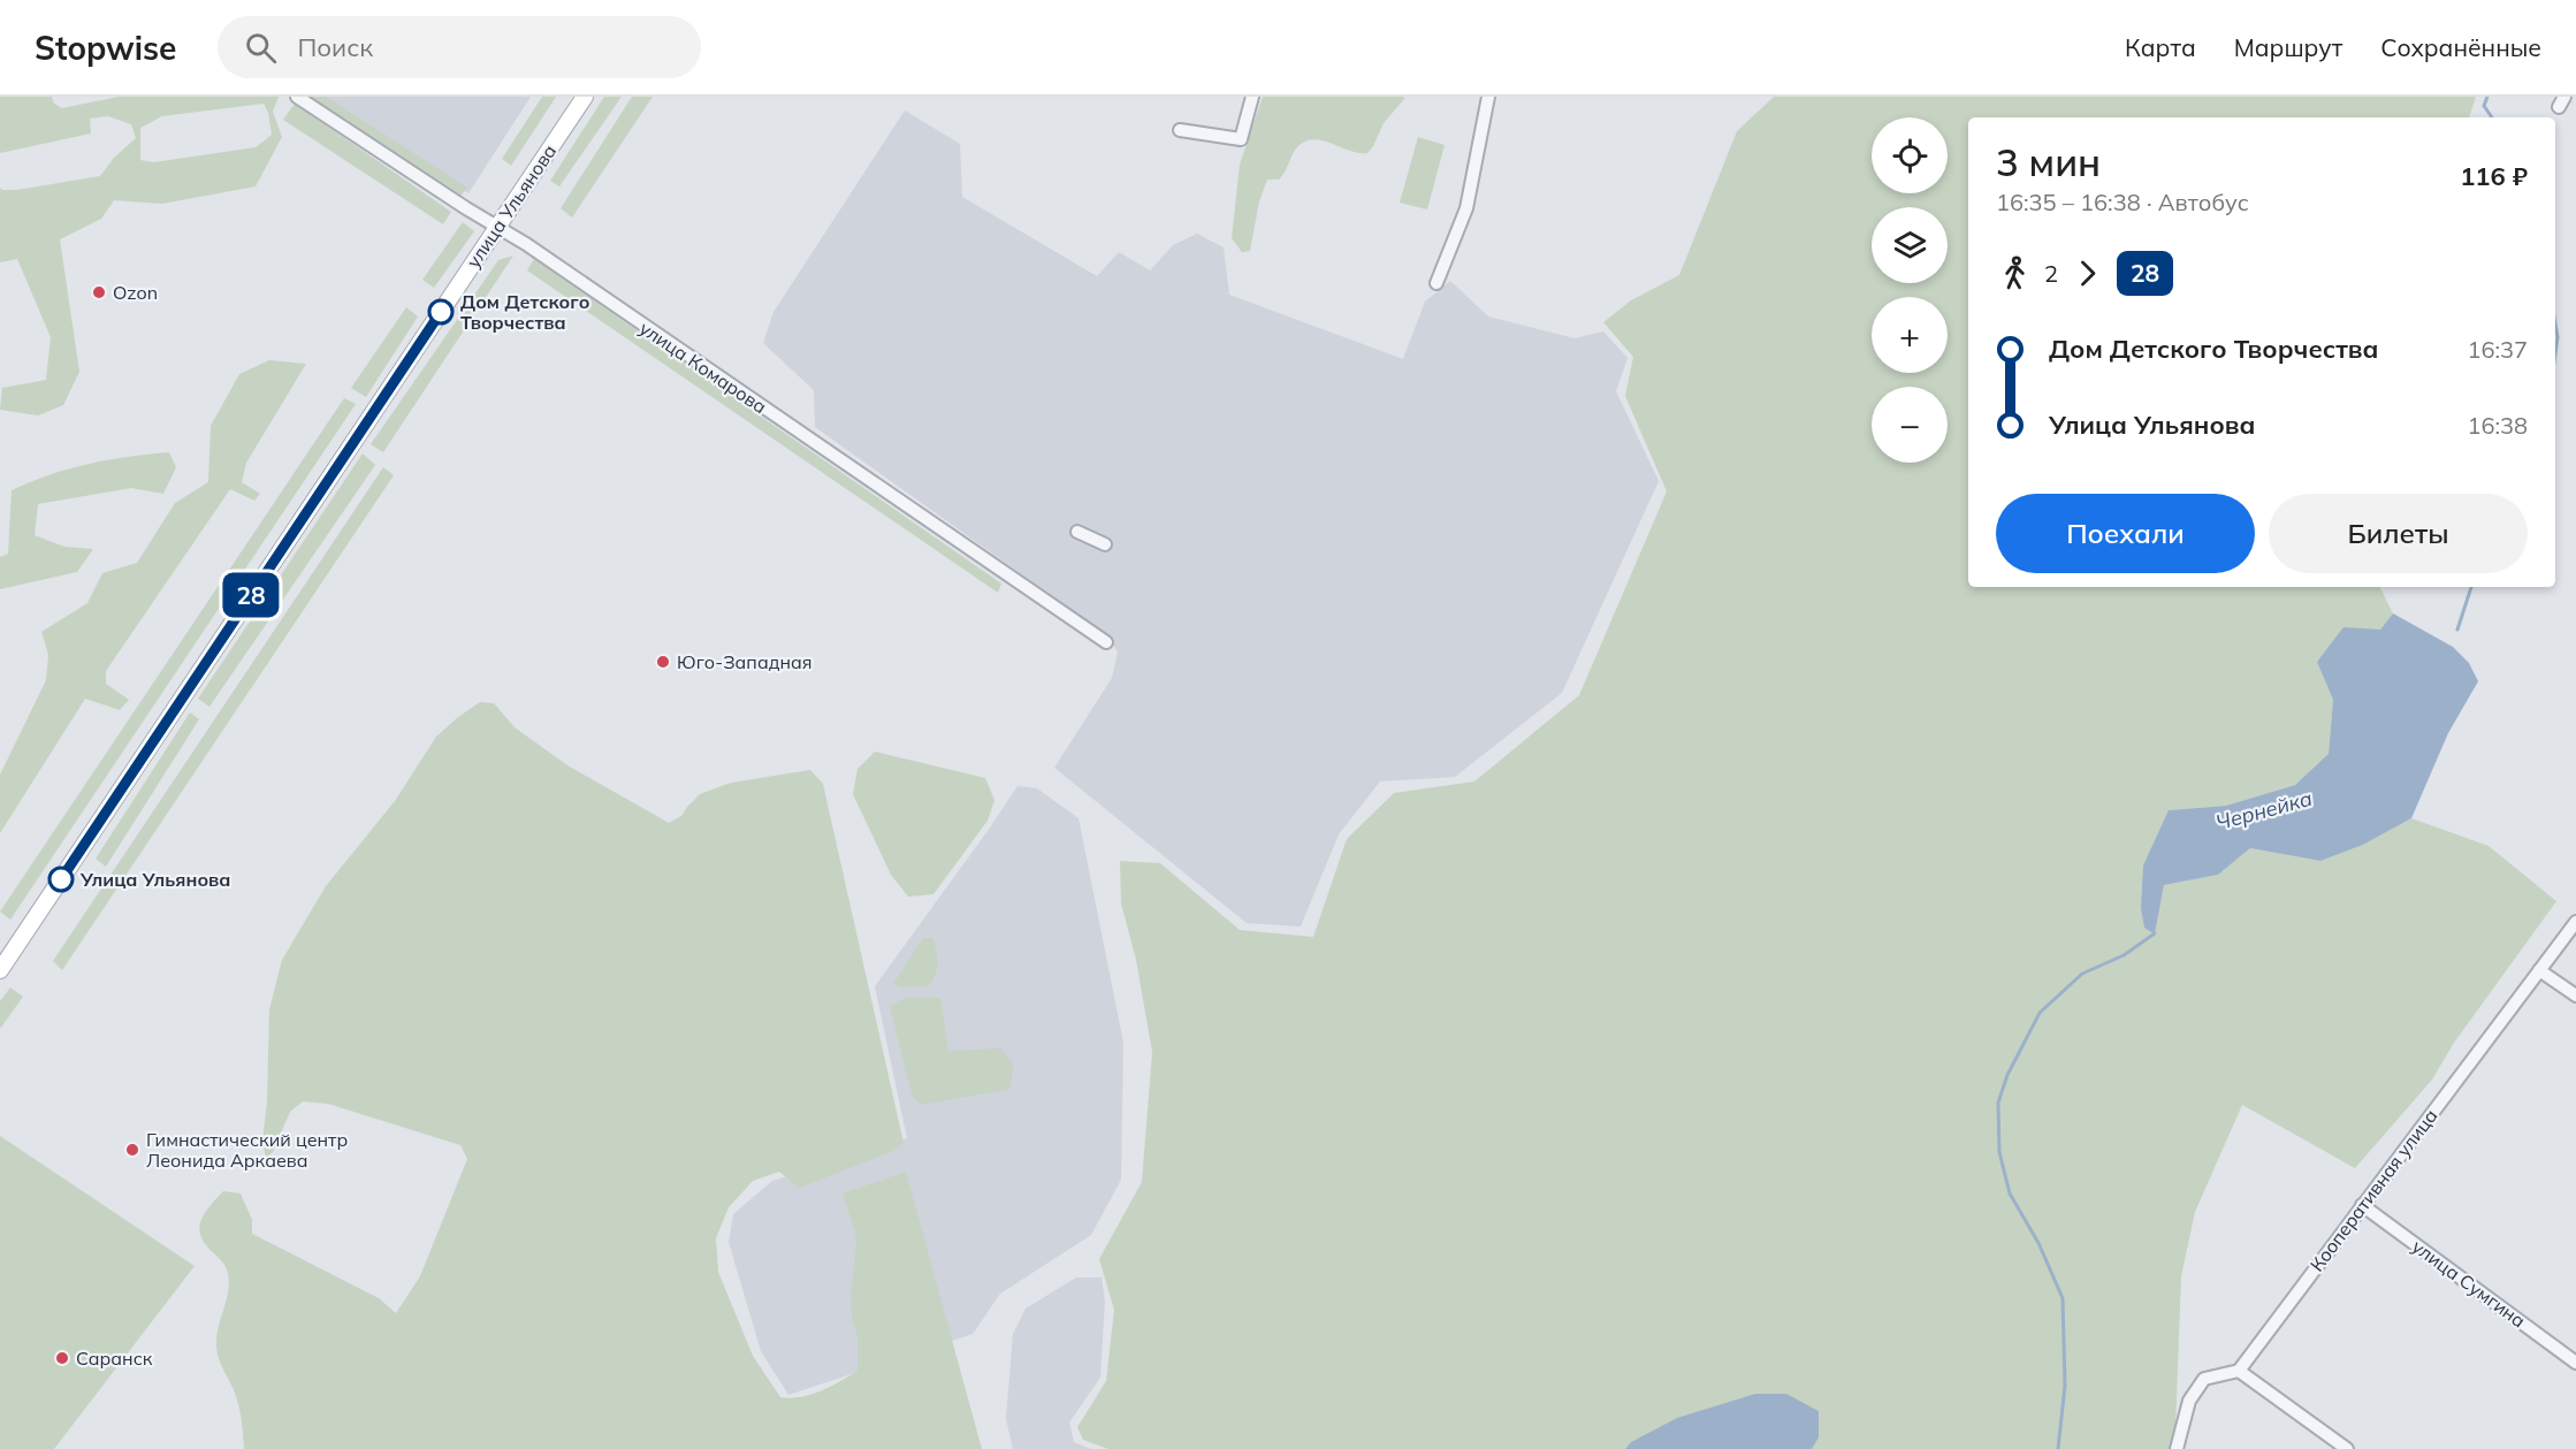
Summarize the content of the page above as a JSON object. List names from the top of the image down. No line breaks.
{"streets":{"main road":["улица Ульянова"],"street":["улица Комарова","Кооперативная улица","улица Сумгина"]},"crossings":[["улица Ульянова","улица Комарова"],["Кооперативная улица","улица Сумгина"]],"water":["Чернейка"],"places":["Ozon","Дом Детского Творчества","Юго-Западная","Улица Ульянова","Гимнастический центр Леонида Аркаева","Саранск"],"lines":["bus line 28"],"page":{"header":"Stopwise","search":"Поиск","nav":["Карта","Маршрут","Сохранённые"],"on_map":"28","map_buttons":["+","−"],"heading":["3 мин","16:35 – 16:38 · Автобус","116 ₽"],"legs":["2","28"],"list":[{"name":"Дом Детского Творчества","value":"16:37"},{"name":"Улица Ульянова","value":"16:38"}],"buttons":["Поехали","Билеты"]}}
